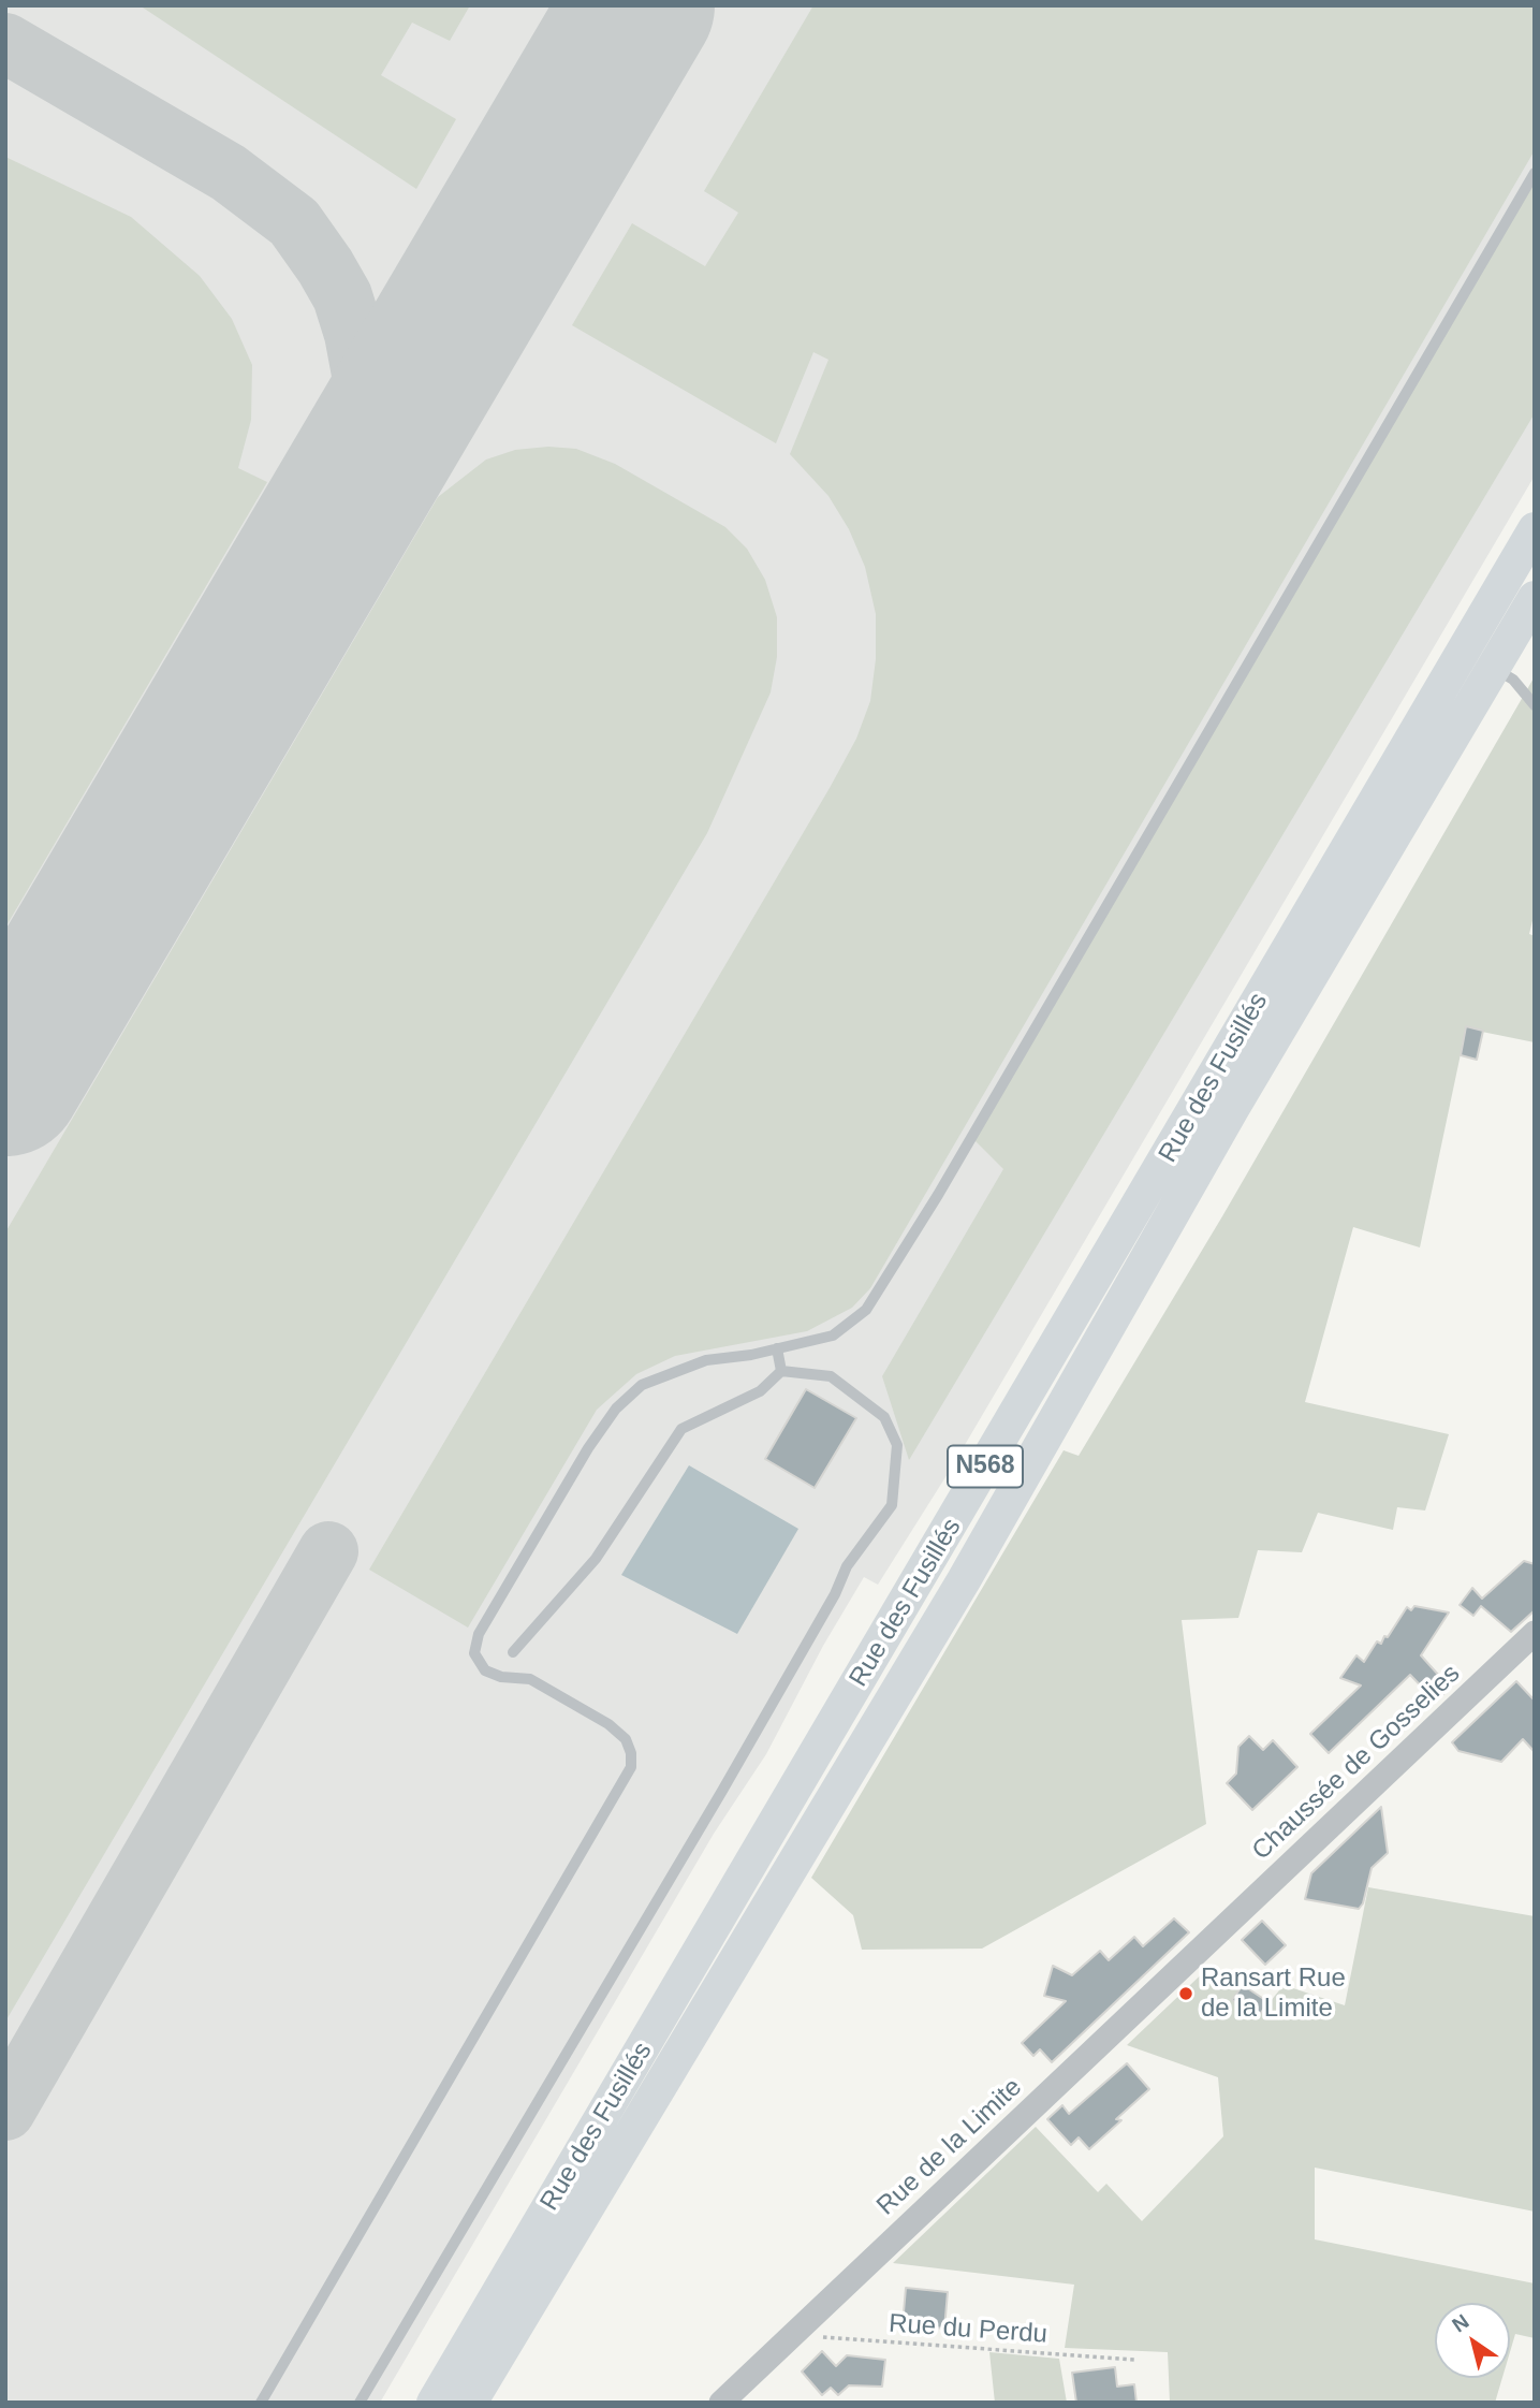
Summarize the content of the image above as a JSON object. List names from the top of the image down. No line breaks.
{"streets":{"highway":["Rue des Fusillés","N568"],"street":["Chaussée de Gosselies","Rue de la Limite"],"path":["Rue du Perdu"]},"crossings":[["Chaussée de Gosselies","Rue de la Limite"],["Rue de la Limite","Rue du Perdu"]],"places":["Ransart Rue de la Limite"],"north":"top left"}
